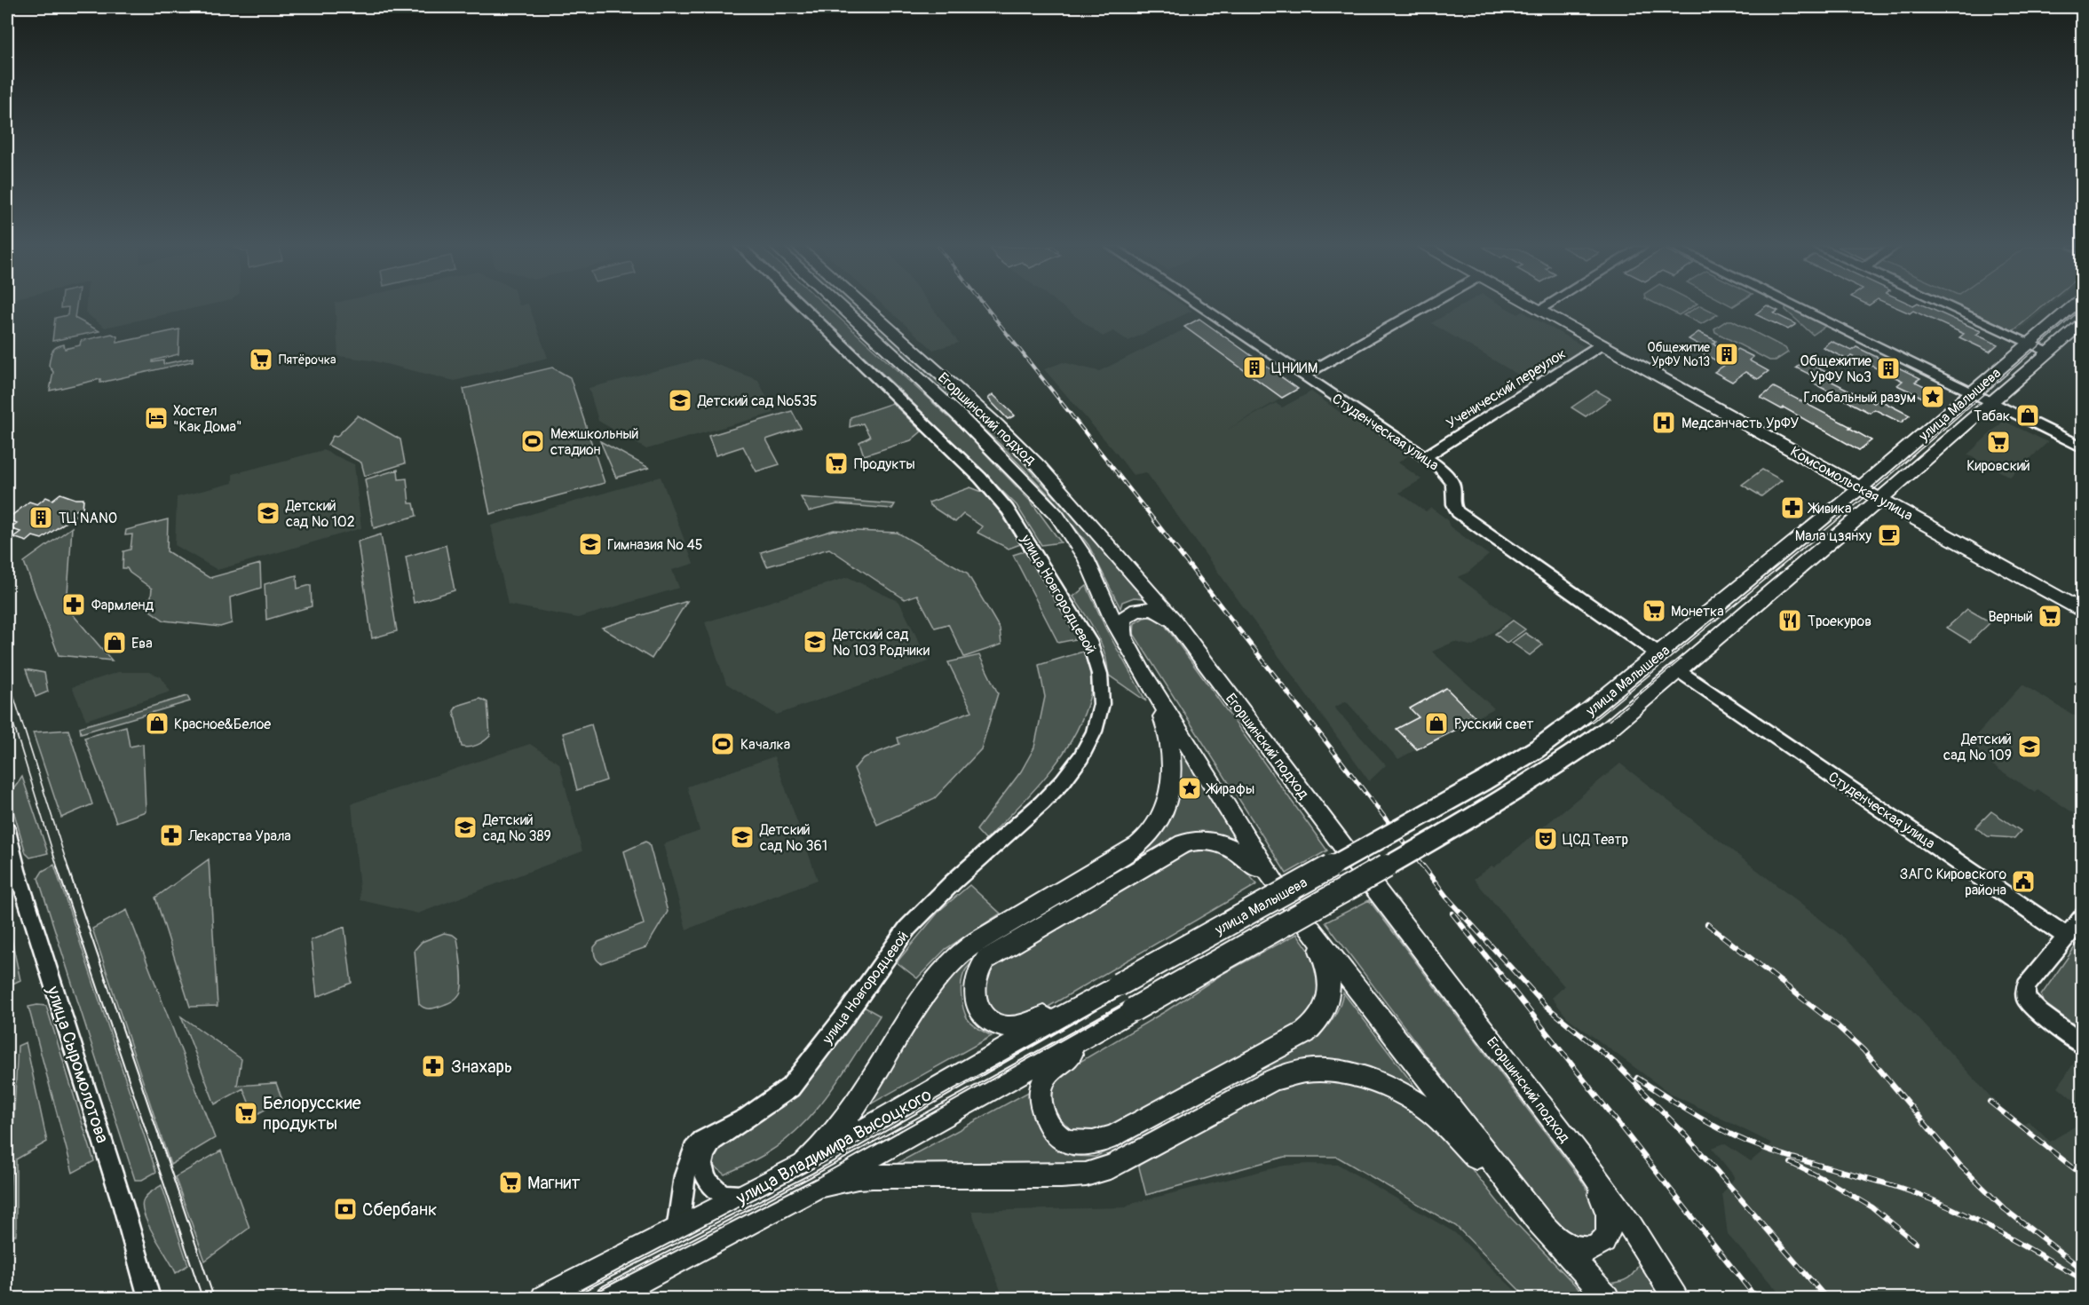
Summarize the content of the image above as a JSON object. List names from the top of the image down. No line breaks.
{"streets":{"main road":["улица Малышева","Егоршинский подход","Комсомольская улица","улица Владимира Высоцкого"],"street":["Ученический переулок","Студенческая улица","улица Новгородцевой","улица Сыромолотова"]},"crossings":[["Ученический переулок","Студенческая улица"],["Ученический переулок","Комсомольская улица"],["улица Малышева","Студенческая улица"],["улица Малышева","Комсомольская улица"],["улица Малышева","улица Владимира Высоцкого"],["улица Новгородцевой","улица Владимира Высоцкого"]],"places":{"building":["Общежитие УрФУ №13","ЦНИИМ","Общежитие УрФУ №3","ТЦ NANO"],"supermarket":["Пятёрочка","Кировский","Продукты","Монетка","Верный","Белорусские продукты","Магнит"],"place":["Глобальный разум","Жирафы"],"school or university":["Детский сад №535","Детский сад № 102","Гимназия № 45","Детский сад № 103 Родники","Детский сад № 109","Детский сад № 389","Детский сад № 361"],"shop":["Табак","Ева","Красное&Белое","Русский свет"],"hotel":["Хостел \"Как Дома\""],"hospital":["Медсанчасть УрФУ"],"sports":["Межшкольный стадион","Качалка"],"pharmacy":["Живика","Фармленд","Лекарства Урала","Знахарь"],"cafe":["Мала цзянху"],"restaurant":["Троекуров"],"theatre":["ЦСД Театр"],"public building":["ЗАГС Кировского района"],"bank":["Сбербанк"]}}
